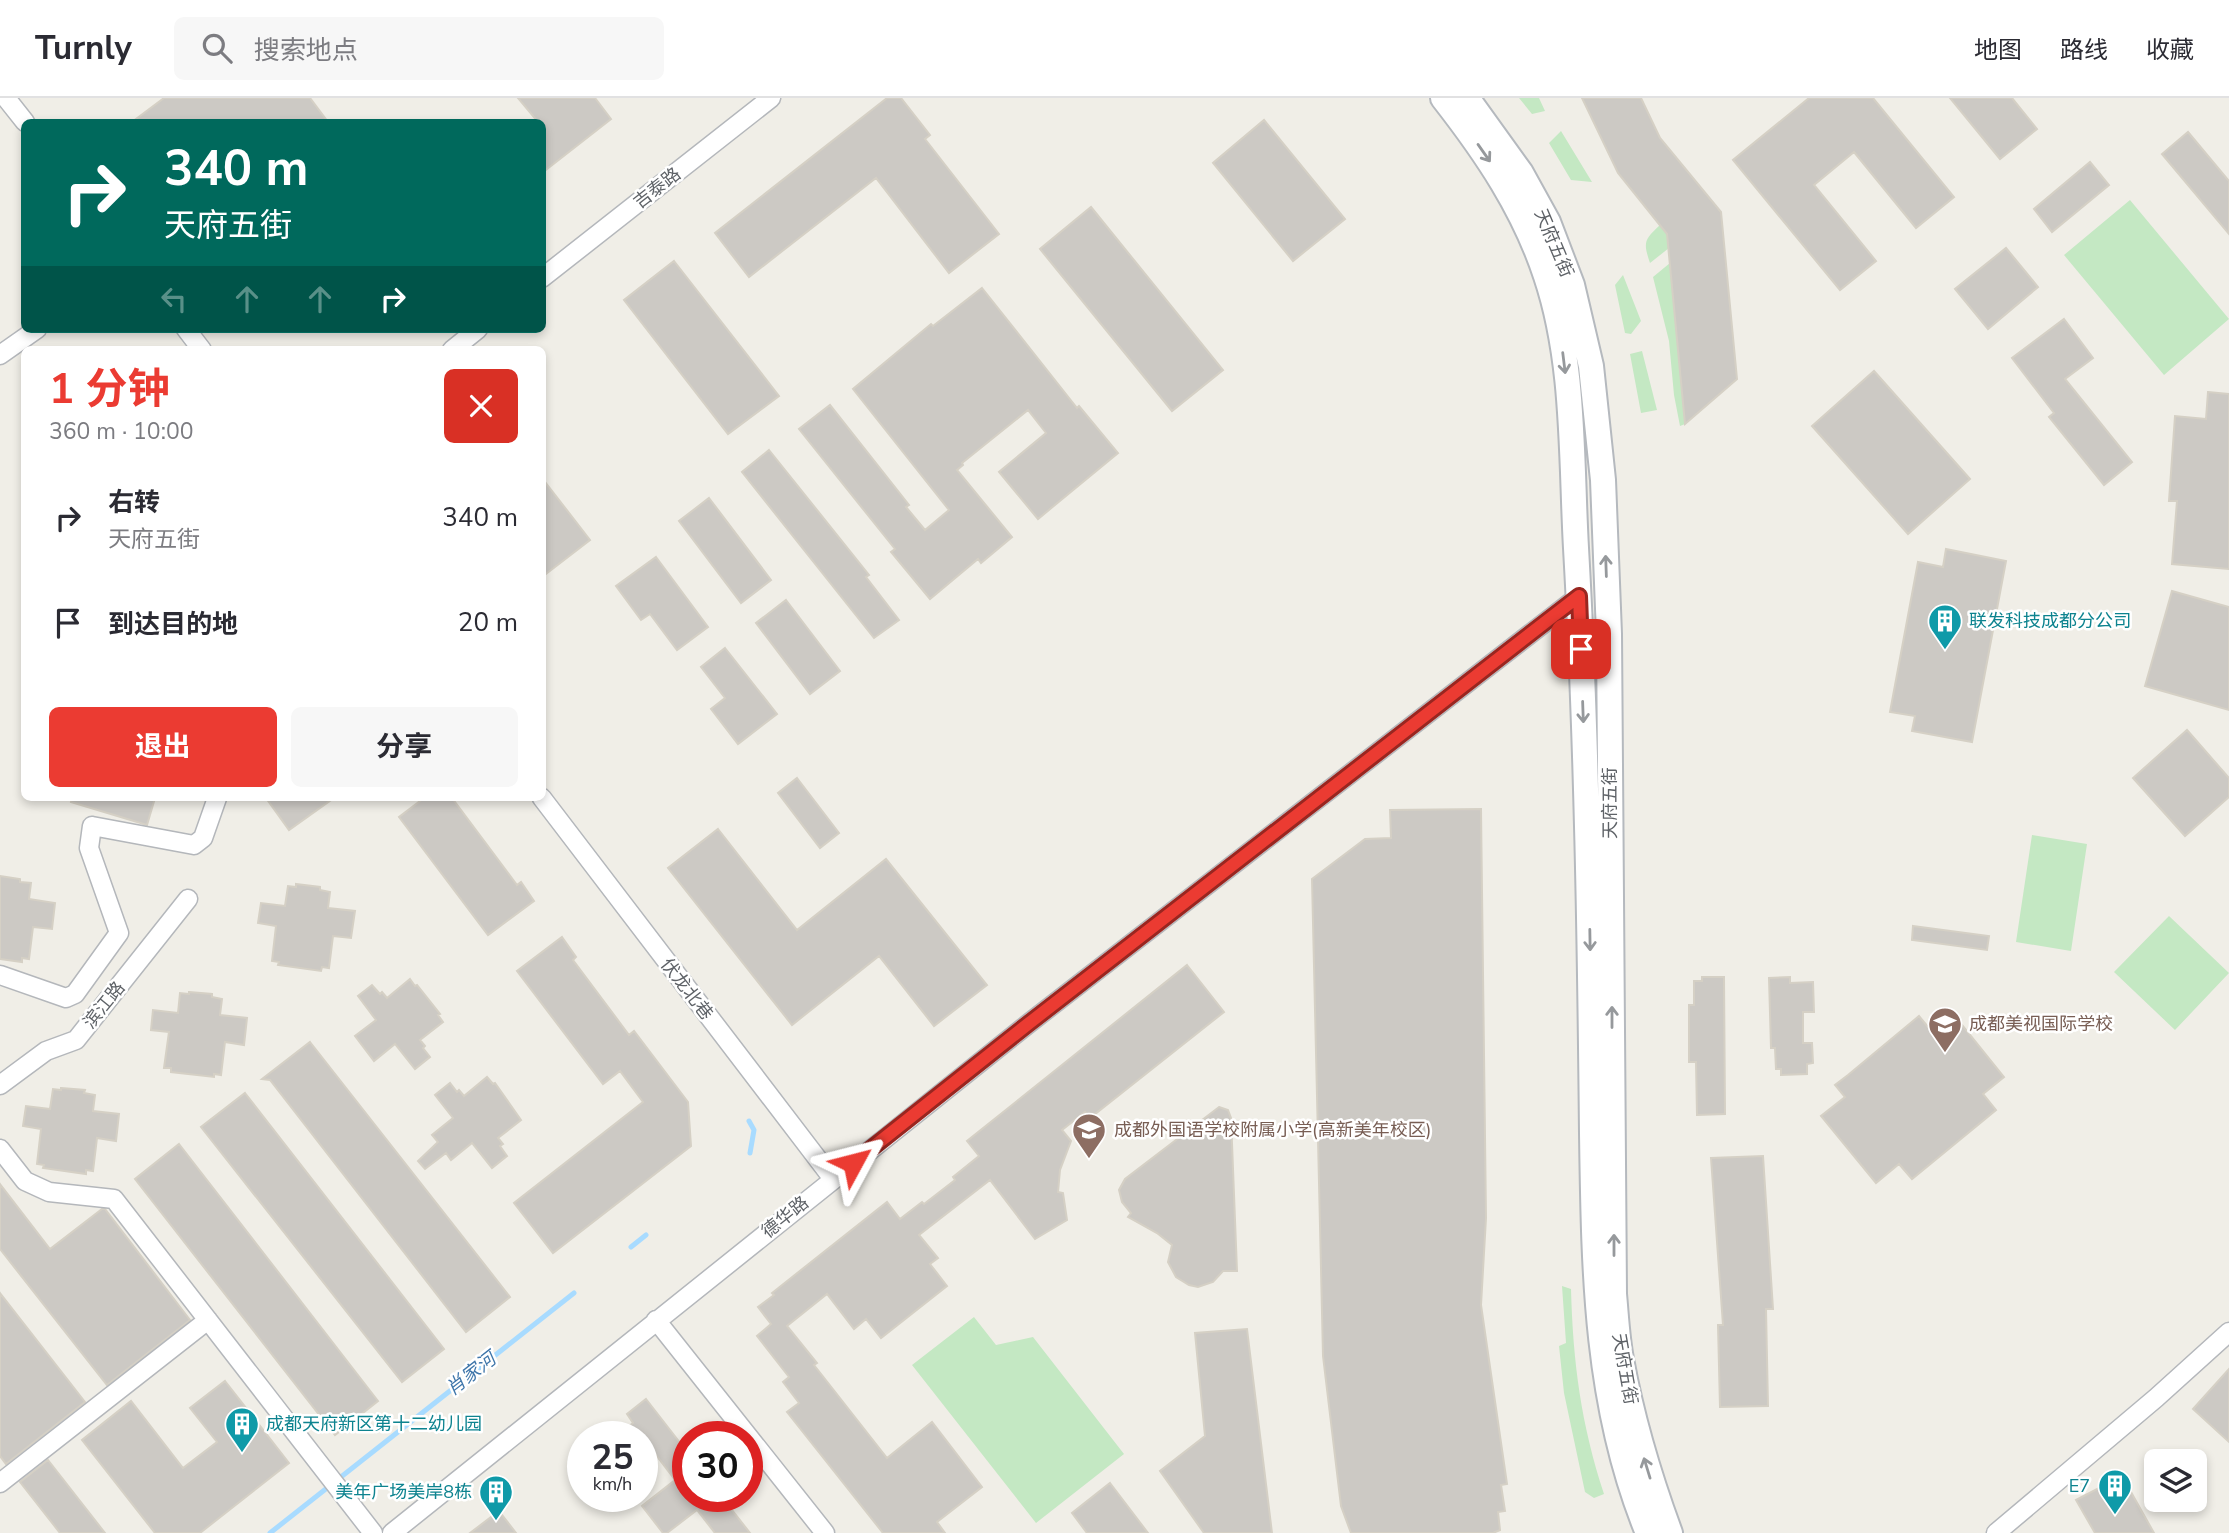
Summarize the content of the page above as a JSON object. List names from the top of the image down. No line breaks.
{"streets":{"street":["吉泰路","天府五街","伏龙北巷","滨江路","德华路"]},"crossings":[["天府五街","德华路"],["伏龙北巷","德华路"]],"water":["肖家河"],"places":{"building":["联发科技成都分公司","成都天府新区第十二幼儿园","E7","美年广场美岸8栋"],"school or university":["成都美视国际学校","成都外国语学校附属小学(高新美年校区)"]},"page":{"header":"Turnly","search":"搜索地点","nav":["地图","路线","收藏"],"turn":["340 m","天府五街"],"heading":["1 分钟","360 m · 10:00"],"list":[{"name":"右转","note":"天府五街","value":"340 m"},{"name":"到达目的地","value":"20 m"}],"buttons":["退出","分享"],"speed":"25 km/h","limit":"30"}}
